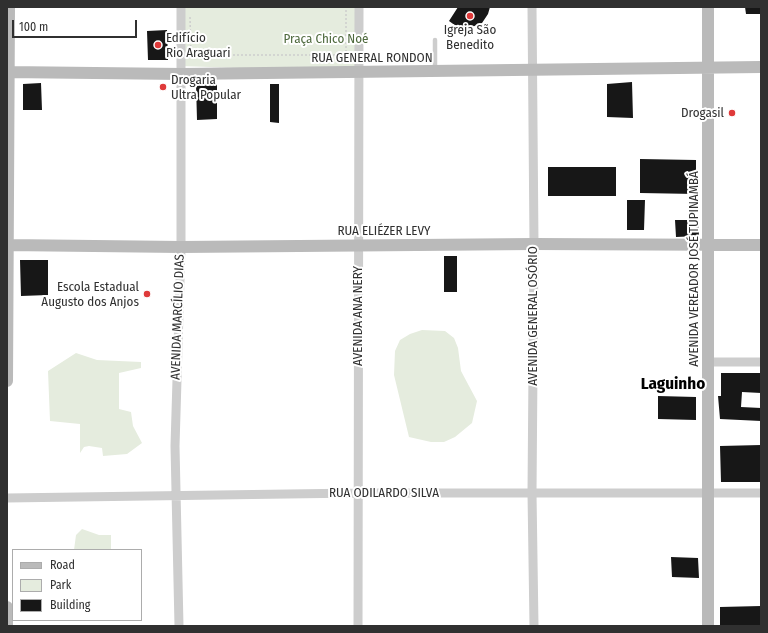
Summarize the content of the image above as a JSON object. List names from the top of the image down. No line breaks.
{"streets":{"main road":["RUA GENERAL RONDON","RUA ELIÉZER LEVY","AVENIDA VEREADOR JOSÉ TUPINAMBÁ"],"street":["AVENIDA ANA NERY","AVENIDA GENERAL OSÓRIO","AVENIDA MARCÍLIO DIAS","RUA ODILARDO SILVA"]},"crossings":[["RUA GENERAL RONDON","AVENIDA VEREADOR JOSÉ TUPINAMBÁ"],["RUA GENERAL RONDON","AVENIDA ANA NERY"],["RUA GENERAL RONDON","AVENIDA GENERAL OSÓRIO"],["RUA GENERAL RONDON","AVENIDA MARCÍLIO DIAS"],["RUA ELIÉZER LEVY","AVENIDA VEREADOR JOSÉ TUPINAMBÁ"],["RUA ELIÉZER LEVY","AVENIDA ANA NERY"],["RUA ELIÉZER LEVY","AVENIDA GENERAL OSÓRIO"],["RUA ELIÉZER LEVY","AVENIDA MARCÍLIO DIAS"],["AVENIDA VEREADOR JOSÉ TUPINAMBÁ","RUA ODILARDO SILVA"],["AVENIDA ANA NERY","RUA ODILARDO SILVA"],["AVENIDA GENERAL OSÓRIO","RUA ODILARDO SILVA"],["AVENIDA MARCÍLIO DIAS","RUA ODILARDO SILVA"]],"districts":["Laguinho"],"parks":["Praça Chico Noé"],"places":["Igreja São Benedito","Edifício Rio Araguari","Drogaria Ultra Popular","Drogasil","Escola Estadual Augusto dos Anjos"],"legend":["Road","Park","Building"],"scale_bar":"100 m"}
